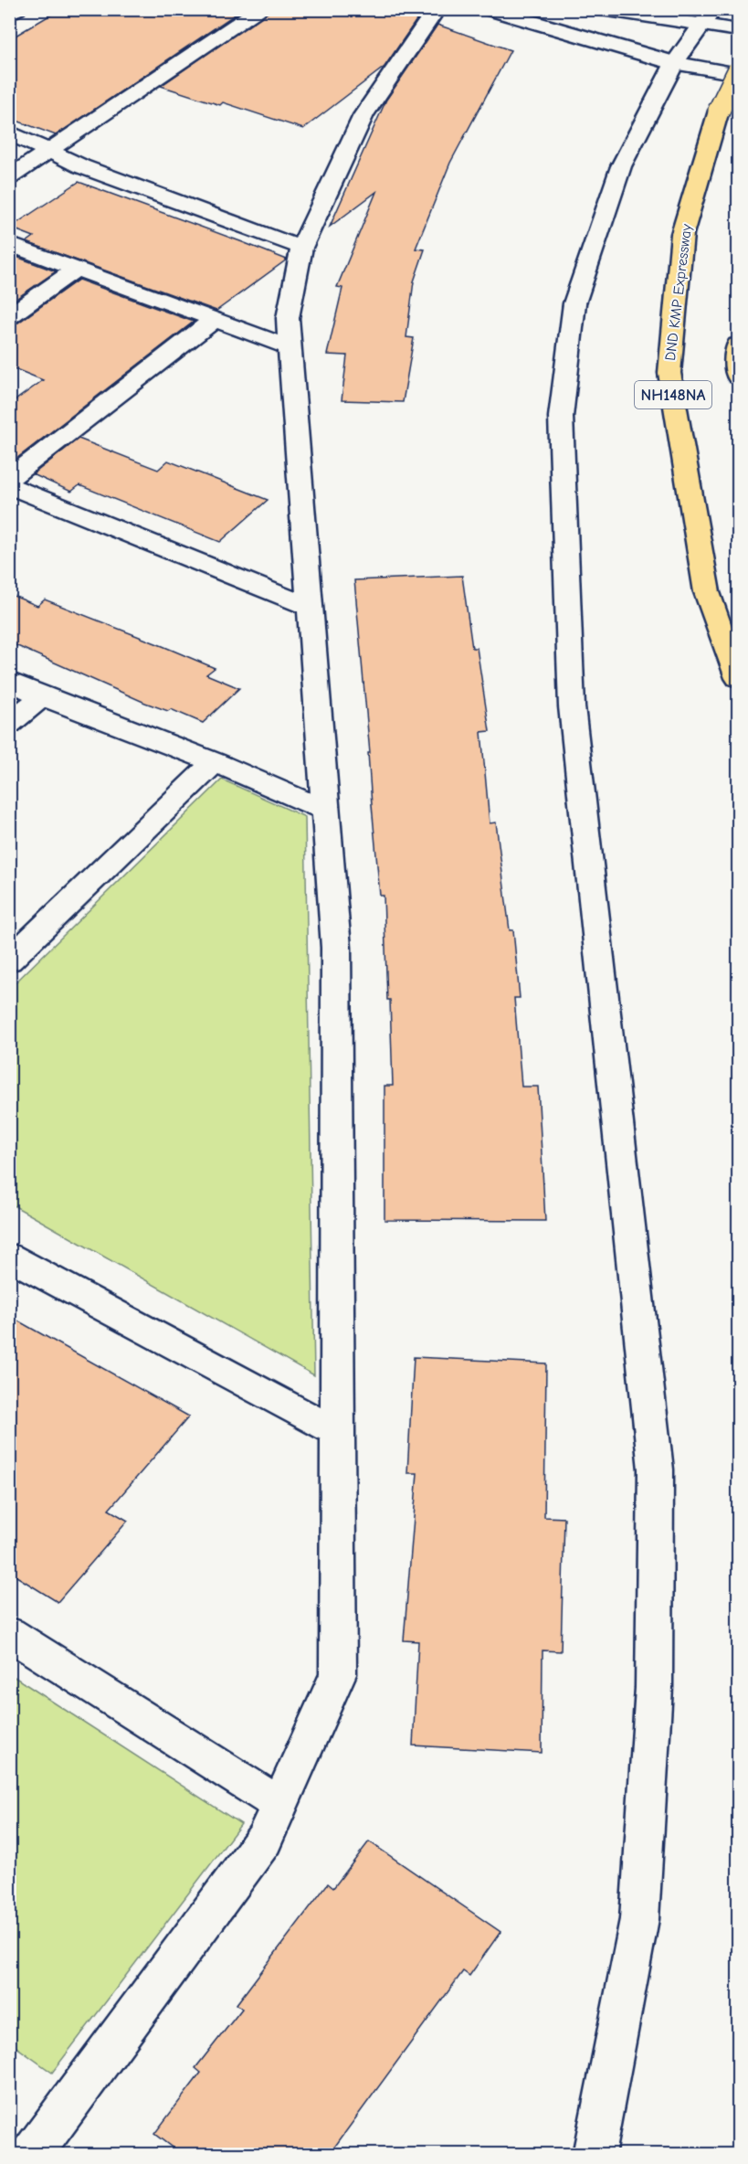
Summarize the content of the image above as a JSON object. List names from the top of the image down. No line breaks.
{"streets":{"highway":["DND KMP Expressway","NH148NA"]}}
